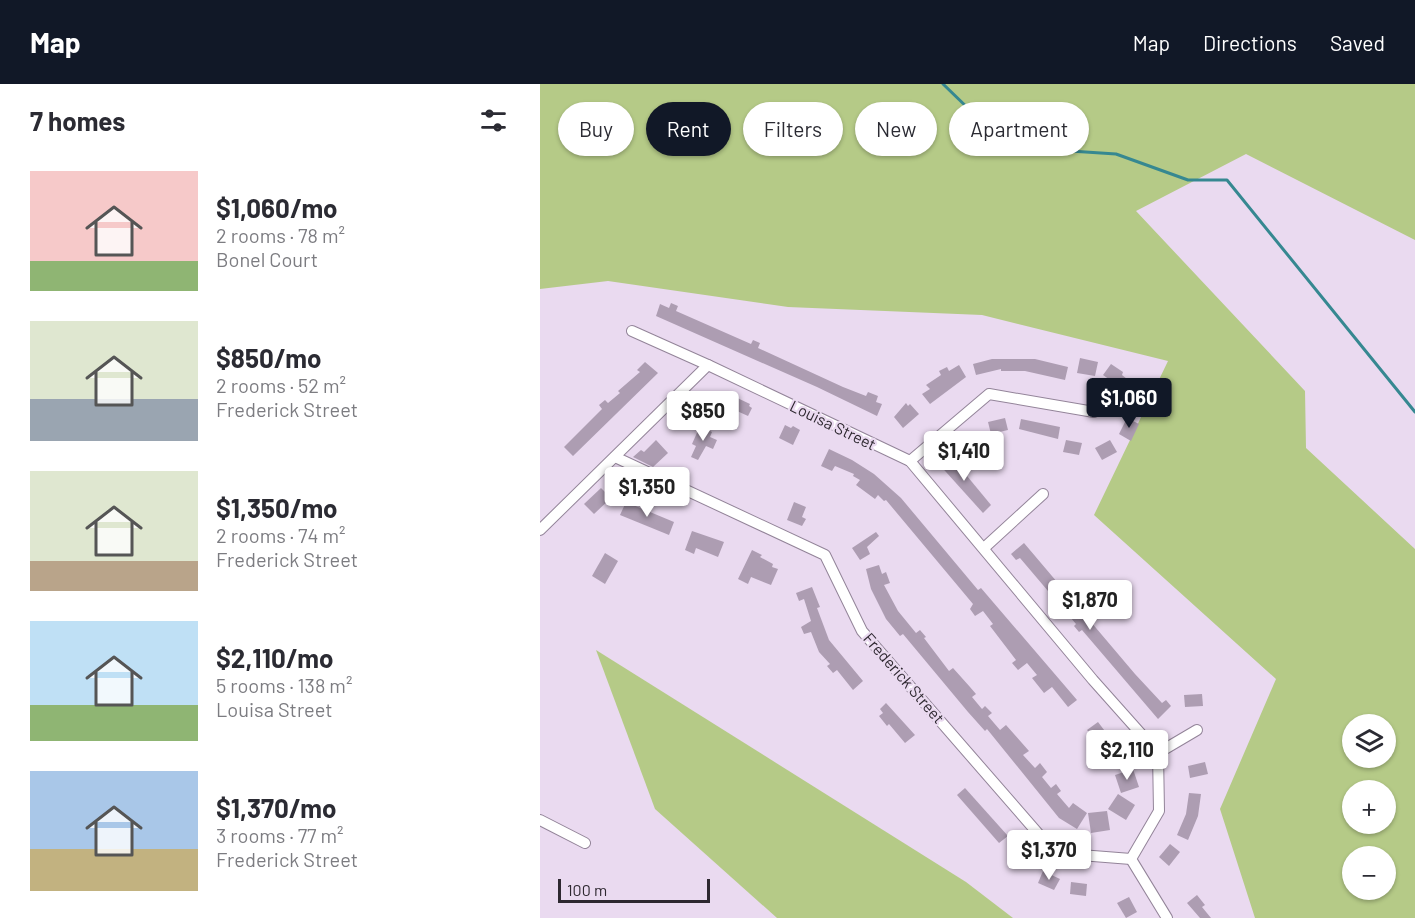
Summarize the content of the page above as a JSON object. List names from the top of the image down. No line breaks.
{"streets":{"street":["Louisa Street","Frederick Street"]},"scale_bar":"100 m","page":{"header":"Map","nav":["Map","Directions","Saved"],"heading":"7 homes","chip":["Buy","Rent","Filters","New","Apartment"],"list":[{"name":"$1,060/mo","note":"2 rooms · 78 m² · Bonel Court"},{"name":"$850/mo","note":"2 rooms · 52 m² · Frederick Street"},{"name":"$1,350/mo","note":"2 rooms · 74 m² · Frederick Street"},{"name":"$2,110/mo","note":"5 rooms · 138 m² · Louisa Street"},{"name":"$1,370/mo","note":"3 rooms · 77 m² · Frederick Street"}],"price":["$1,060","$850","$1,410","$1,350","$1,870","$2,110","$1,370"],"map_buttons":["+","−"],"scale":"100 m"}}
